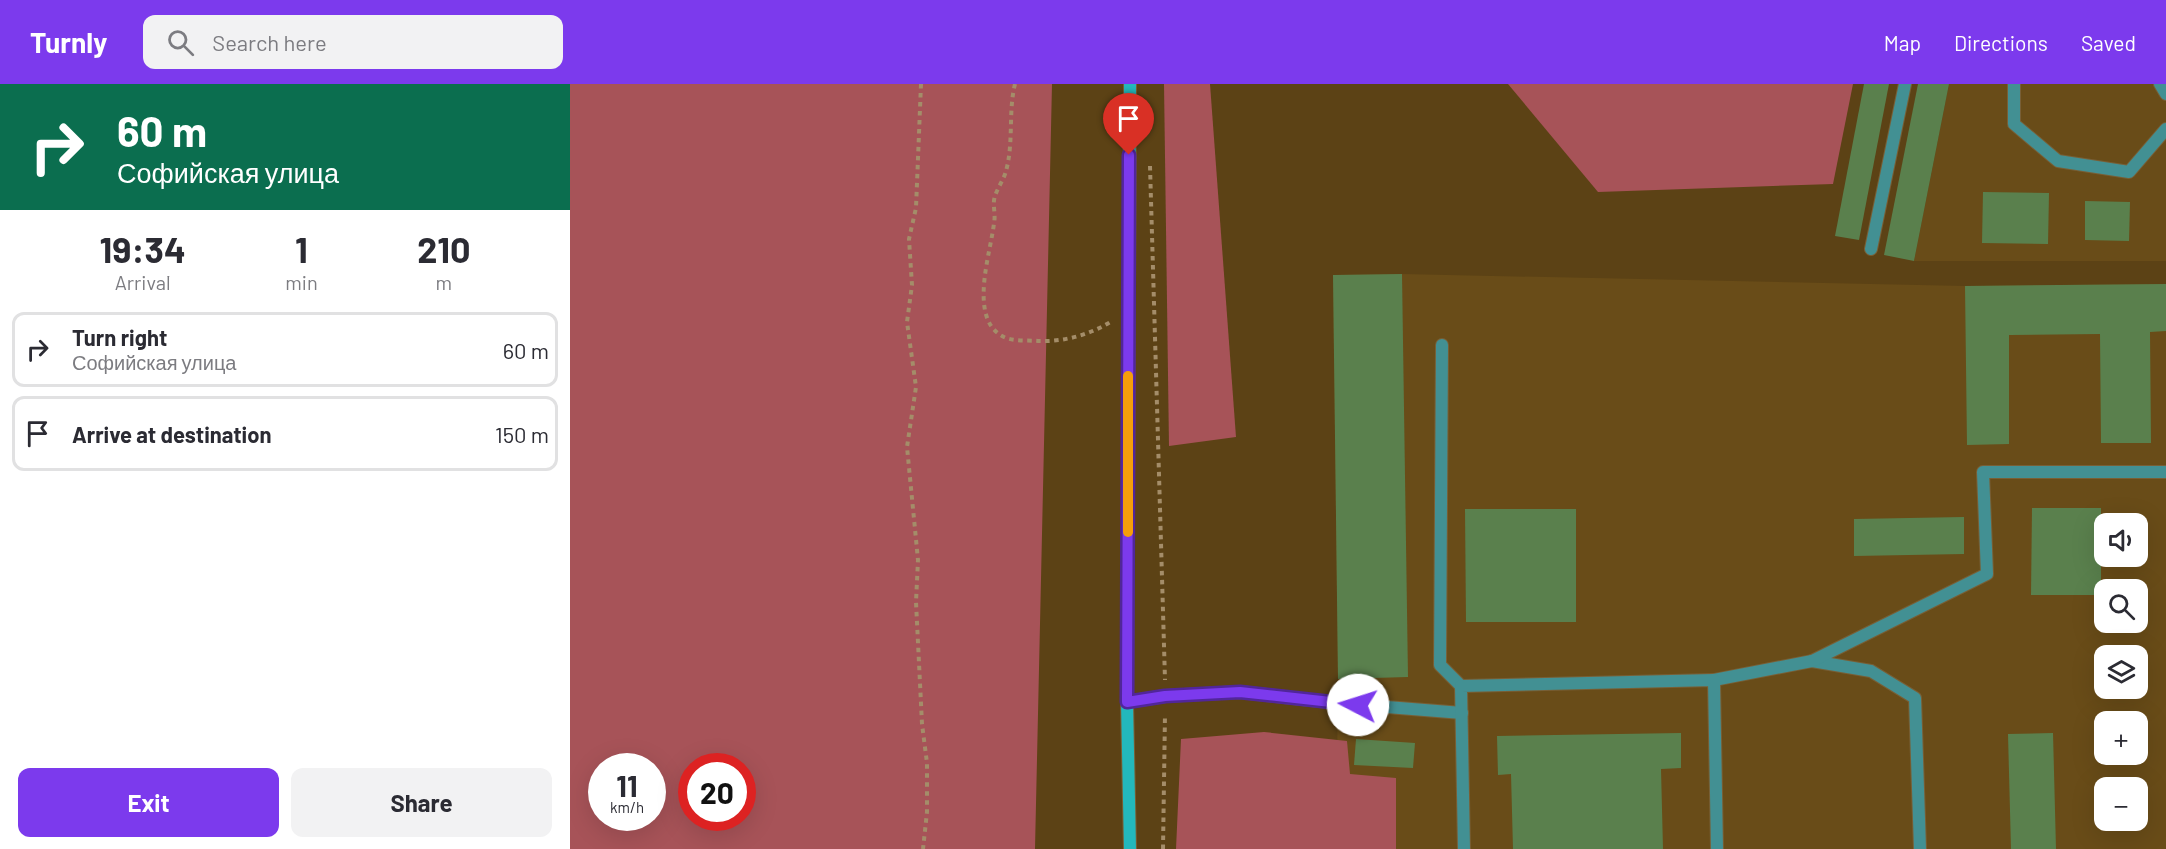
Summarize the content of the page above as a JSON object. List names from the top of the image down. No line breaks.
{"page":{"header":"Turnly","search":"Search here","nav":["Map","Directions","Saved"],"turn":["60 m","Софийская улица"],"eta":["19:34","Arrival","1","min","210","m"],"list":[{"name":"Turn right","note":"Софийская улица","value":"60 m"},{"name":"Arrive at destination","value":"150 m"}],"map_buttons":["+","−"],"speed":"11 km/h","limit":"20","buttons":["Exit","Share"]}}
